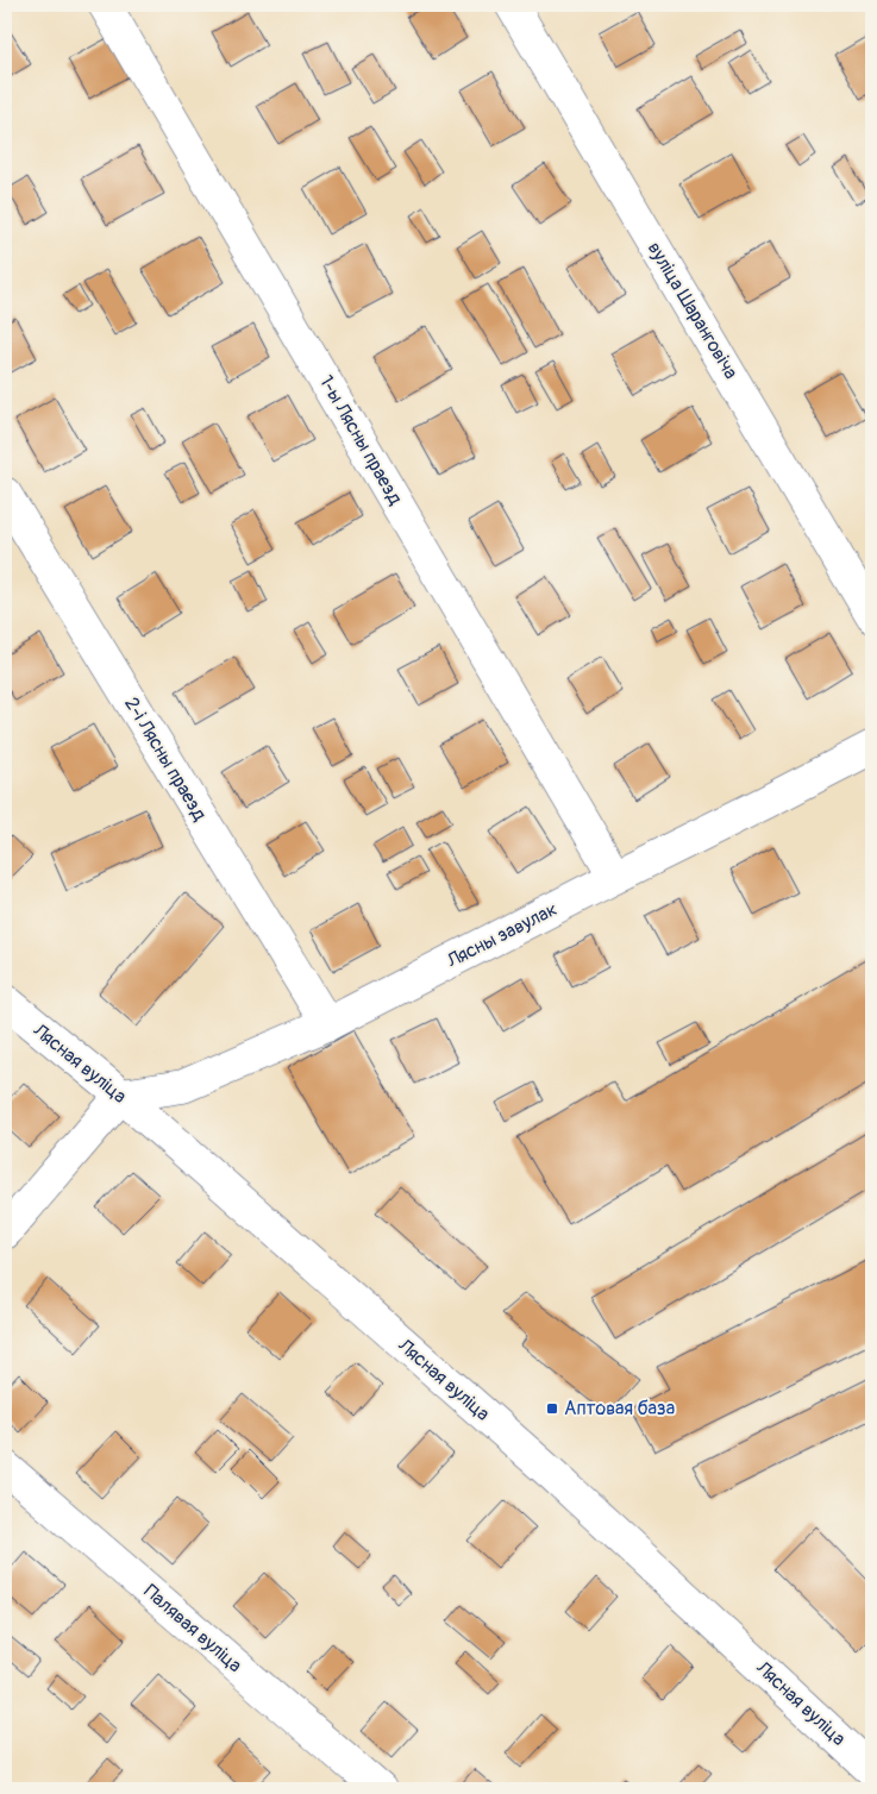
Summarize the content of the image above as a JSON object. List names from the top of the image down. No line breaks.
{"streets":{"street":["вуліца Шаранговіча","1-ы Лясны праезд","2-і Лясны праезд","Лясны завулак","Лясная вуліца","Палявая вуліца"]},"crossings":[["1-ы Лясны праезд","Лясны завулак"],["2-і Лясны праезд","Лясны завулак"],["Лясны завулак","Лясная вуліца"]],"places":{"transit":["Аптовая база"]}}
